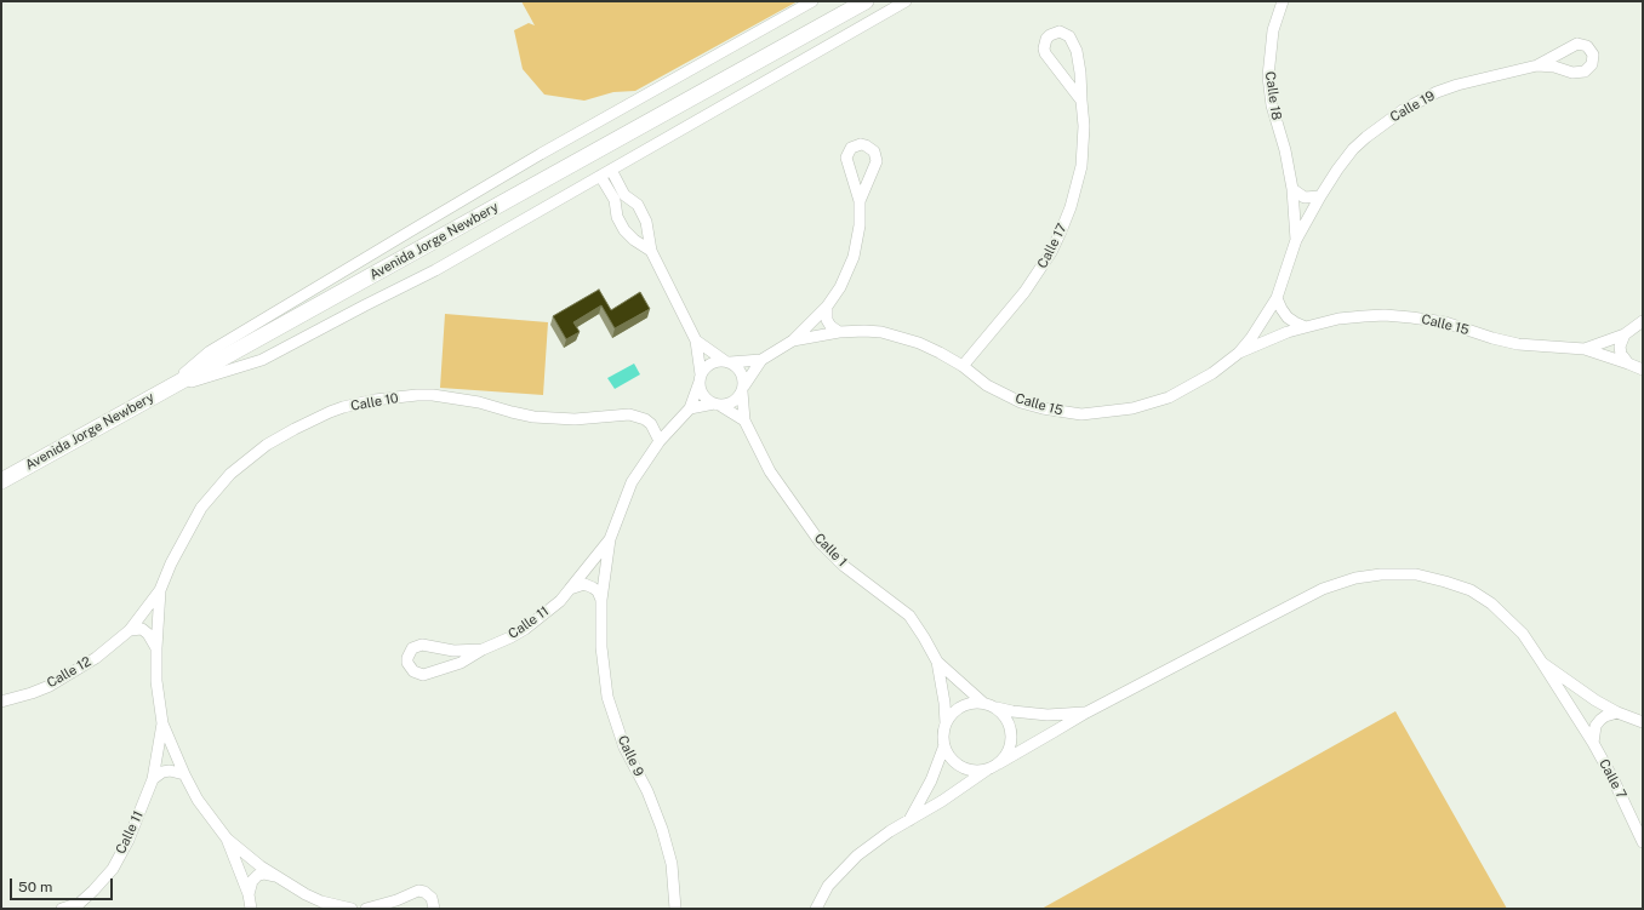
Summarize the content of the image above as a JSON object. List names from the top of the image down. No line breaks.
{"streets":{"main road":["Avenida Jorge Newbery"],"street":["Calle 18","Calle 19","Calle 17","Calle 15","Calle 10","Calle 1","Calle 11","Calle 12","Calle 9","Calle 7"]},"crossings":[["Calle 18","Calle 19"],["Calle 17","Calle 15"],["Calle 10","Calle 12"],["Calle 11","Calle 9"]],"scale_bar":"50 m"}
